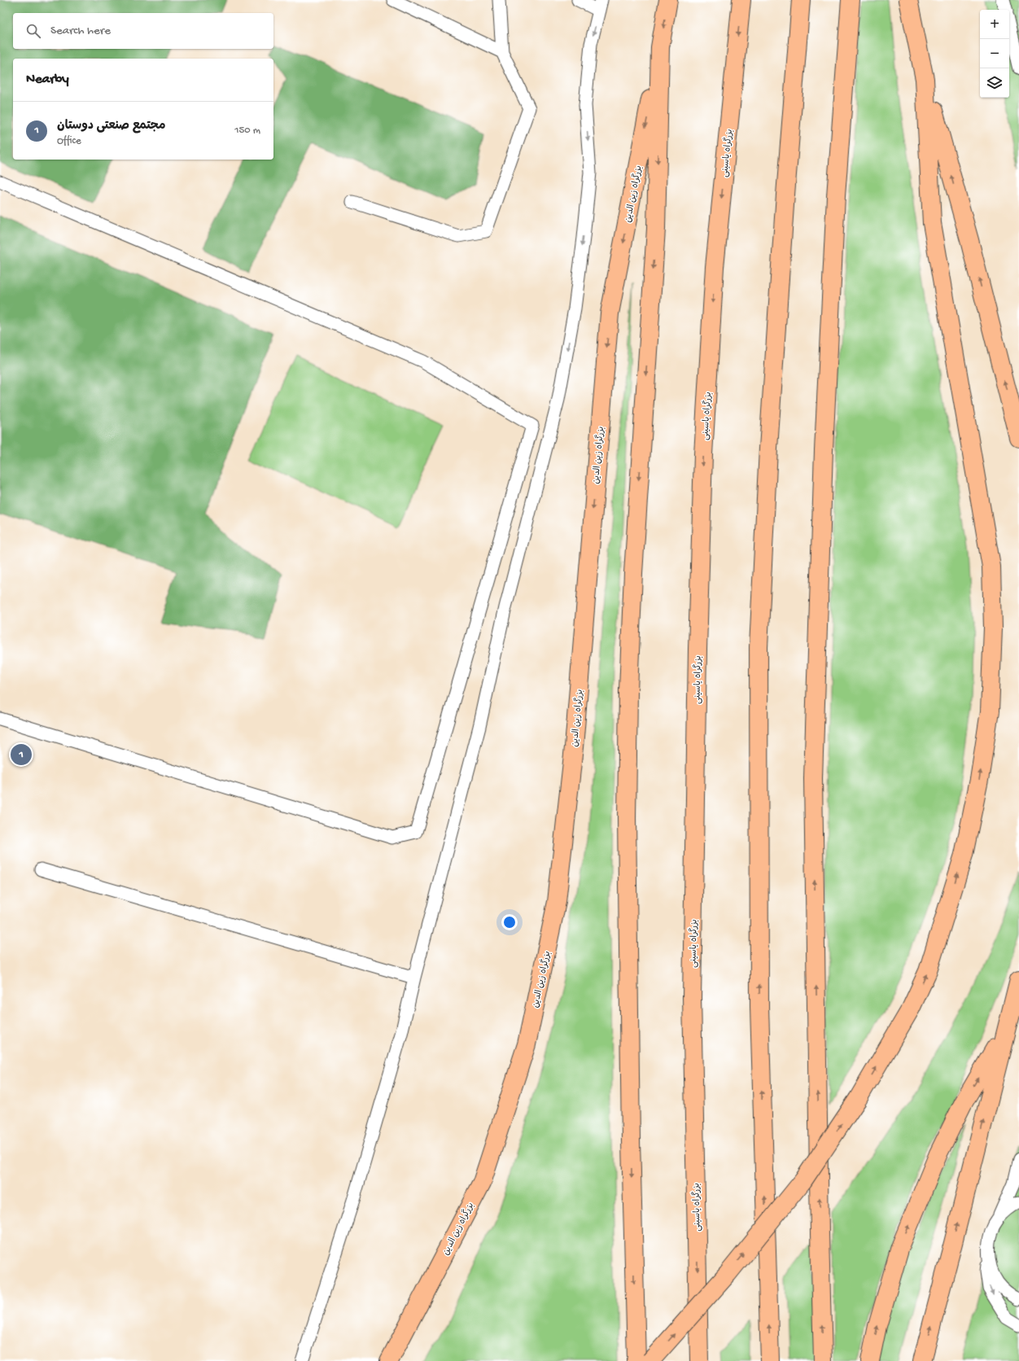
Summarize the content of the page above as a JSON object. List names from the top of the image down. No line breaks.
{"streets":{"highway":["بزرگراه یاسینی","بزرگراه زین الدین"]},"page":{"map_buttons":["+","−"],"search":"Search here","heading":"Nearby","list":[{"mark":"1","name":"مجتمع صنعتی دوستان","note":"Office","value":"150 m"}],"pins":"1"}}
